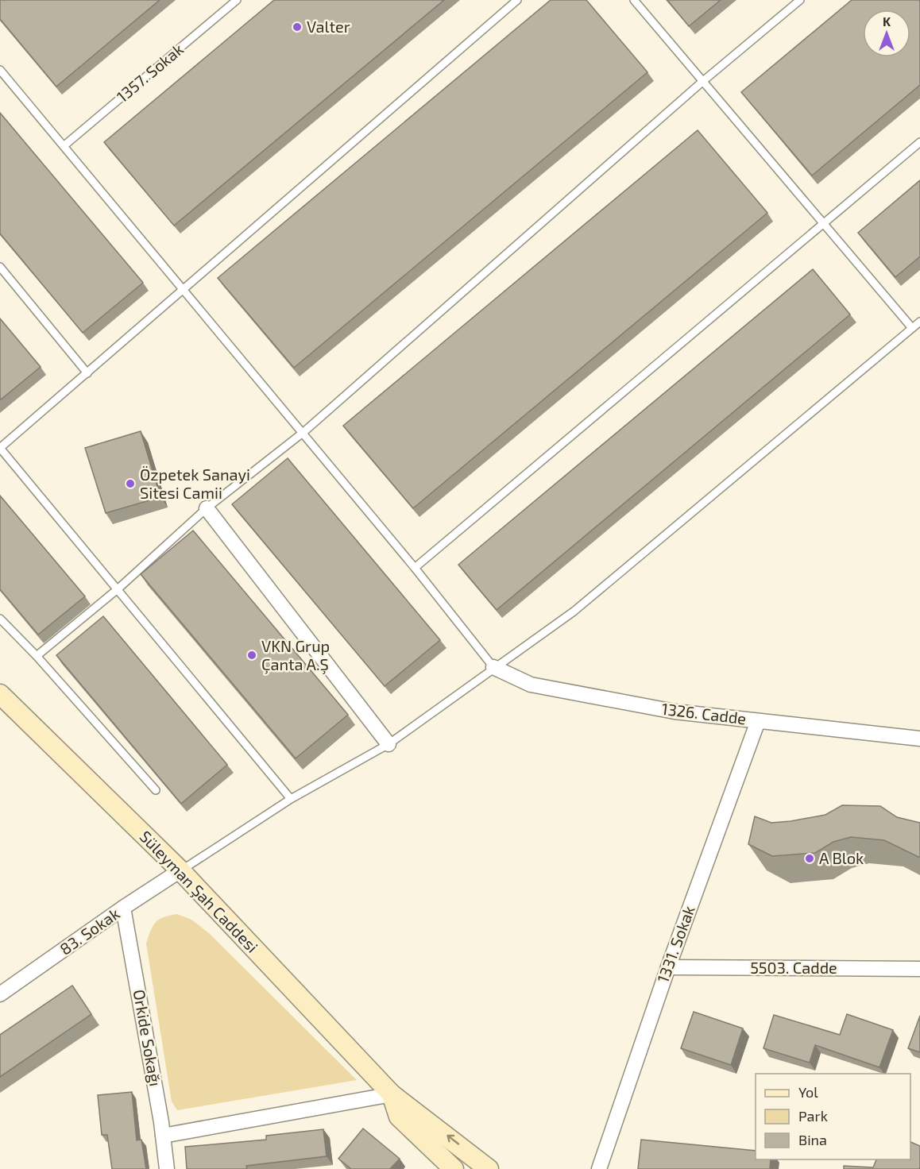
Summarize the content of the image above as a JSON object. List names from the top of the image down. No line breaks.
{"streets":{"main road":["Süleyman Şah Caddesi"],"street":["1326. Cadde","83. Sokak","1331. Sokak","5503. Cadde","Orkide Sokağı"],"lane":["1357. Sokak"]},"crossings":[["1326. Cadde","1331. Sokak"],["Süleyman Şah Caddesi","83. Sokak"],["83. Sokak","Orkide Sokağı"],["1331. Sokak","5503. Cadde"]],"places":["Valter","Özpetek Sanayi Sitesi Camii","VKN Grup Çanta A.Ş","A Blok"],"legend":["Yol","Park","Bina"],"north":"top"}
